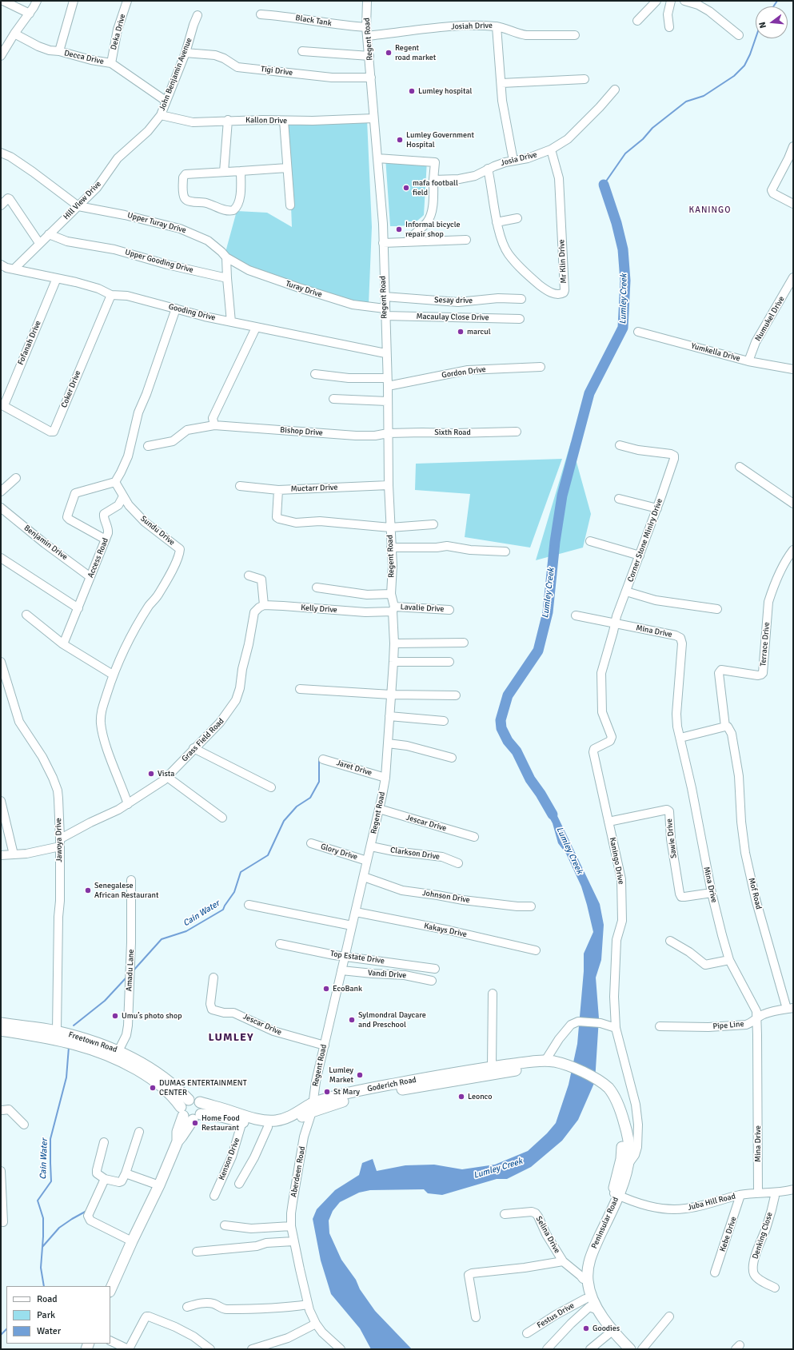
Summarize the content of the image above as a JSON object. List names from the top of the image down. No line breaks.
{"streets":{"main road":["Freetown Road","Goderich Road","Peninsular Road"],"street":["Black Tank","Josiah Drive","Deka Drive","Regent Road","Decca Drive","Tigi Drive","John Benjamin Avenue","Kallon Drive","Josia Drive","Hill View Drive","Upper Turay Drive","Upper Gooding Drive","Mr Klin Drive","Turay Drive","Sesay drive","Gooding Drive","Macaulay Close Drive","Numukel Drive","Fofanah Drive","Yumkella Drive","Gordon Drive","Coker Drive","Bishop Drive","Sixth Road","Muctarr Drive","Sundu Drive","Corner Stone Miniry Drive","Benjamin Drive","Access Road","Lavalie Drive","Kelly Drive","Mina Drive","Terrace Drive","Grass Field Road","Jaret Drive","Jescar Drive","Sawie Drive","Jawoya Drive","Glory Drive","Clarkson Drive","Kaningo Drive","Mof Road","Johnson Drive","Kakays Drive","Top Estate Drive","Amadu Lane","Vandi Drive","Pipe Line","Kenson Drive","Aberdeen Road","Juba Hill Road","Kebe Drive","Selina Drive","Denking Close","Festus Drive"]},"crossings":[["Black Tank","Regent Road"],["Josiah Drive","Regent Road"],["Deka Drive","Decca Drive"],["Regent Road","Tigi Drive"],["Regent Road","Kallon Drive"],["Regent Road","Turay Drive"],["Regent Road","Sesay drive"],["Regent Road","Gooding Drive"],["Regent Road","Macaulay Close Drive"],["Regent Road","Gordon Drive"],["Regent Road","Bishop Drive"],["Regent Road","Sixth Road"],["Regent Road","Muctarr Drive"],["Regent Road","Lavalie Drive"],["Regent Road","Kelly Drive"],["Regent Road","Jaret Drive"],["Regent Road","Jescar Drive"],["Regent Road","Glory Drive"],["Regent Road","Clarkson Drive"],["Regent Road","Johnson Drive"],["Regent Road","Kakays Drive"],["Regent Road","Top Estate Drive"],["Regent Road","Vandi Drive"],["Regent Road","Goderich Road"],["Regent Road","Aberdeen Road"],["Decca Drive","John Benjamin Avenue"],["Tigi Drive","John Benjamin Avenue"],["John Benjamin Avenue","Kallon Drive"],["John Benjamin Avenue","Hill View Drive"],["Kallon Drive","Hill View Drive"],["Josia Drive","Mr Klin Drive"],["Hill View Drive","Upper Turay Drive"],["Hill View Drive","Upper Gooding Drive"],["Hill View Drive","Gooding Drive"],["Upper Turay Drive","Turay Drive"],["Turay Drive","Macaulay Close Drive"],["Gooding Drive","Fofanah Drive"],["Gooding Drive","Coker Drive"],["Numukel Drive","Yumkella Drive"],["Fofanah Drive","Coker Drive"],["Bishop Drive","Sixth Road"],["Sundu Drive","Access Road"],["Sundu Drive","Grass Field Road"],["Corner Stone Miniry Drive","Mina Drive"],["Corner Stone Miniry Drive","Kaningo Drive"],["Benjamin Drive","Access Road"],["Lavalie Drive","Kelly Drive"],["Kelly Drive","Grass Field Road"],["Mina Drive","Sawie Drive"],["Mina Drive","Kaningo Drive"],["Mina Drive","Pipe Line"],["Mina Drive","Juba Hill Road"],["Terrace Drive","Mof Road"],["Grass Field Road","Jawoya Drive"],["Sawie Drive","Kaningo Drive"],["Jawoya Drive","Freetown Road"],["Kaningo Drive","Peninsular Road"],["Mof Road","Pipe Line"],["Amadu Lane","Freetown Road"],["Freetown Road","Goderich Road"],["Goderich Road","Kenson Drive"],["Goderich Road","Aberdeen Road"],["Goderich Road","Peninsular Road"],["Juba Hill Road","Peninsular Road"],["Juba Hill Road","Kebe Drive"],["Juba Hill Road","Denking Close"],["Peninsular Road","Selina Drive"],["Peninsular Road","Festus Drive"]],"districts":["KANINGO","LUMLEY"],"water":["Lumley Creek","Cain Water"],"places":["Regent road market","Lumley hospital","Lumley Government Hospital","mafa football field","Informal bicycle repair shop","marcul","Vista","Senegalese African Restaurant","EcoBank","Umu’s photo shop","Sylmondral Daycare and Preschool","Lumley Market","DUMAS ENTERTAINMENT CENTER","St Mary","Leonco","Home Food Restaurant","Goodies"],"legend":["Road","Park","Water"],"north":"left"}
